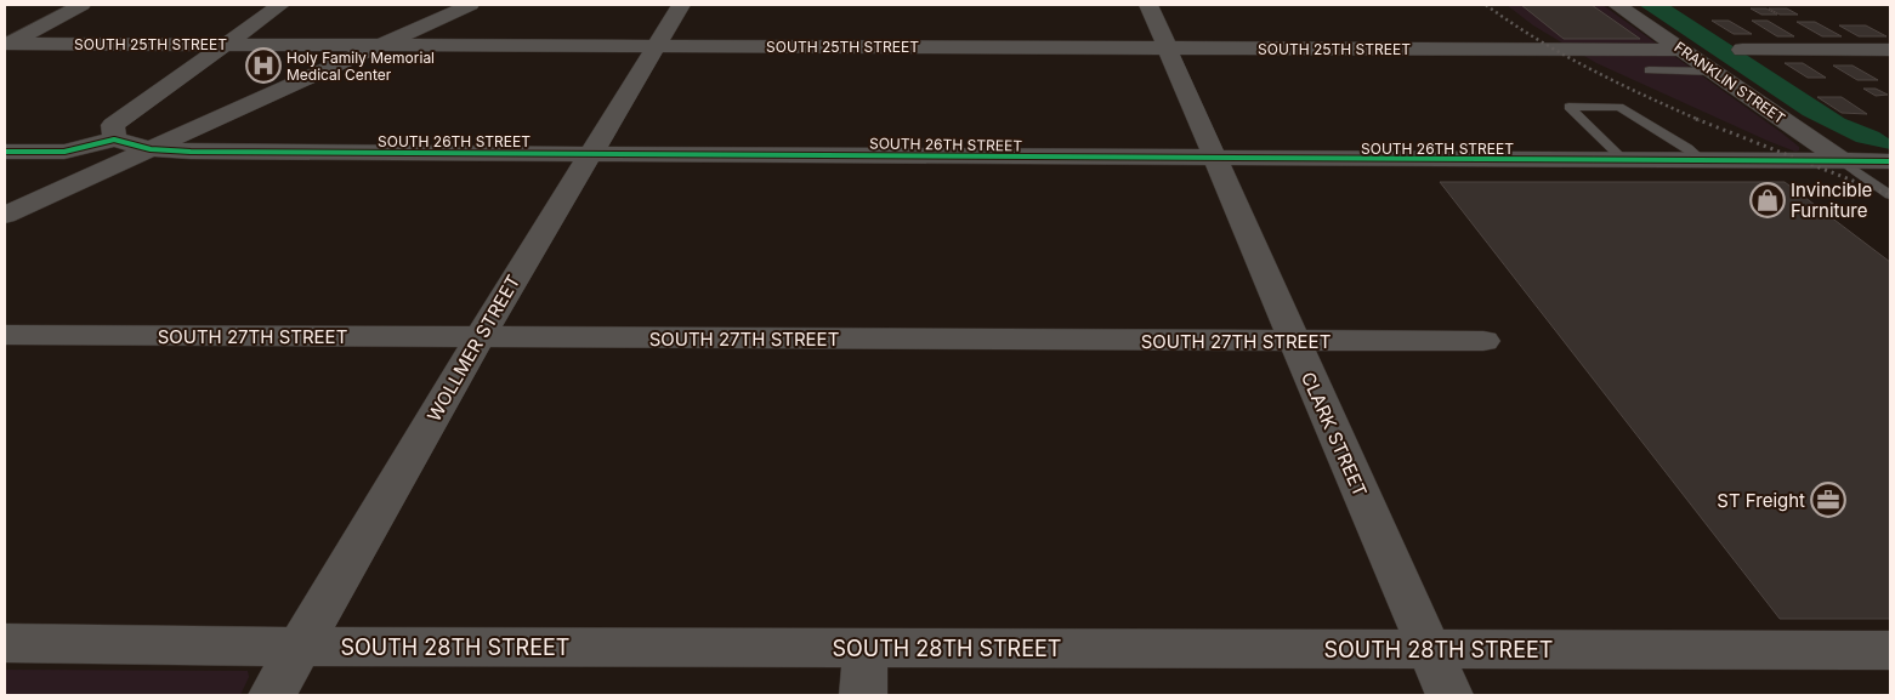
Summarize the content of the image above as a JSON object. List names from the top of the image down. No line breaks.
{"streets":{"street":["SOUTH 25TH STREET","FRANKLIN STREET","SOUTH 26TH STREET","SOUTH 27TH STREET","WOLLMER STREET","CLARK STREET","SOUTH 28TH STREET"]},"crossings":[["SOUTH 25TH STREET","FRANKLIN STREET"],["SOUTH 25TH STREET","WOLLMER STREET"],["SOUTH 25TH STREET","CLARK STREET"],["FRANKLIN STREET","SOUTH 26TH STREET"],["SOUTH 26TH STREET","WOLLMER STREET"],["SOUTH 26TH STREET","CLARK STREET"],["SOUTH 27TH STREET","WOLLMER STREET"],["SOUTH 27TH STREET","CLARK STREET"],["WOLLMER STREET","SOUTH 28TH STREET"],["CLARK STREET","SOUTH 28TH STREET"]],"places":{"hospital":["Holy Family Memorial Medical Center"],"shop":["Invincible Furniture"],"office":["ST Freight"]}}
